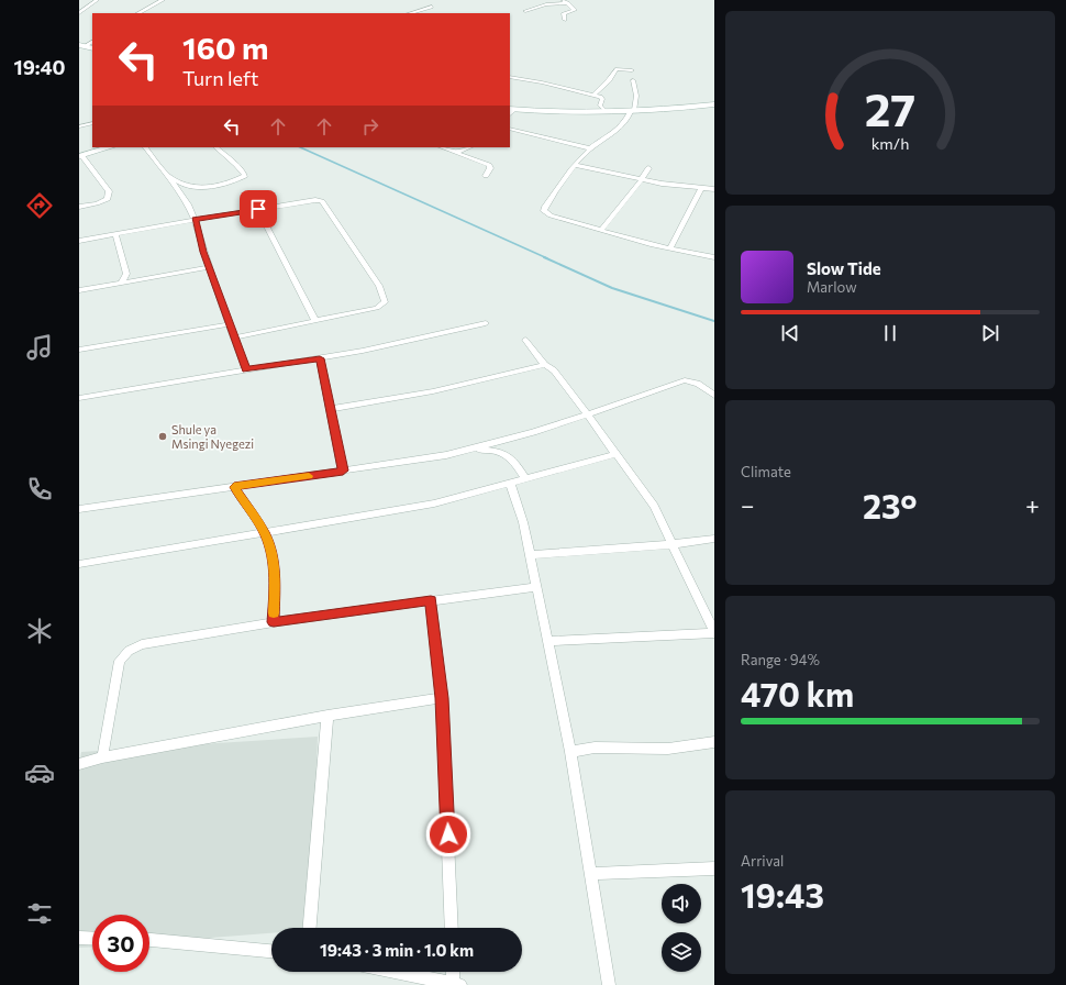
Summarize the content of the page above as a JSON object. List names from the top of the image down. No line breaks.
{"places":["Shule ya Msingi Nyegezi"],"page":{"tabs":"19:40","turn":["160 m","Turn left"],"song":["Slow Tide","Marlow"],"tile":["Climate",["Range · 94%","470 km"],["Arrival","19:43"]],"heat":["−","23°","+"],"limit":"30","trip":"19:43 · 3 min · 1.0 km","gauge":["27","km/h"]}}
